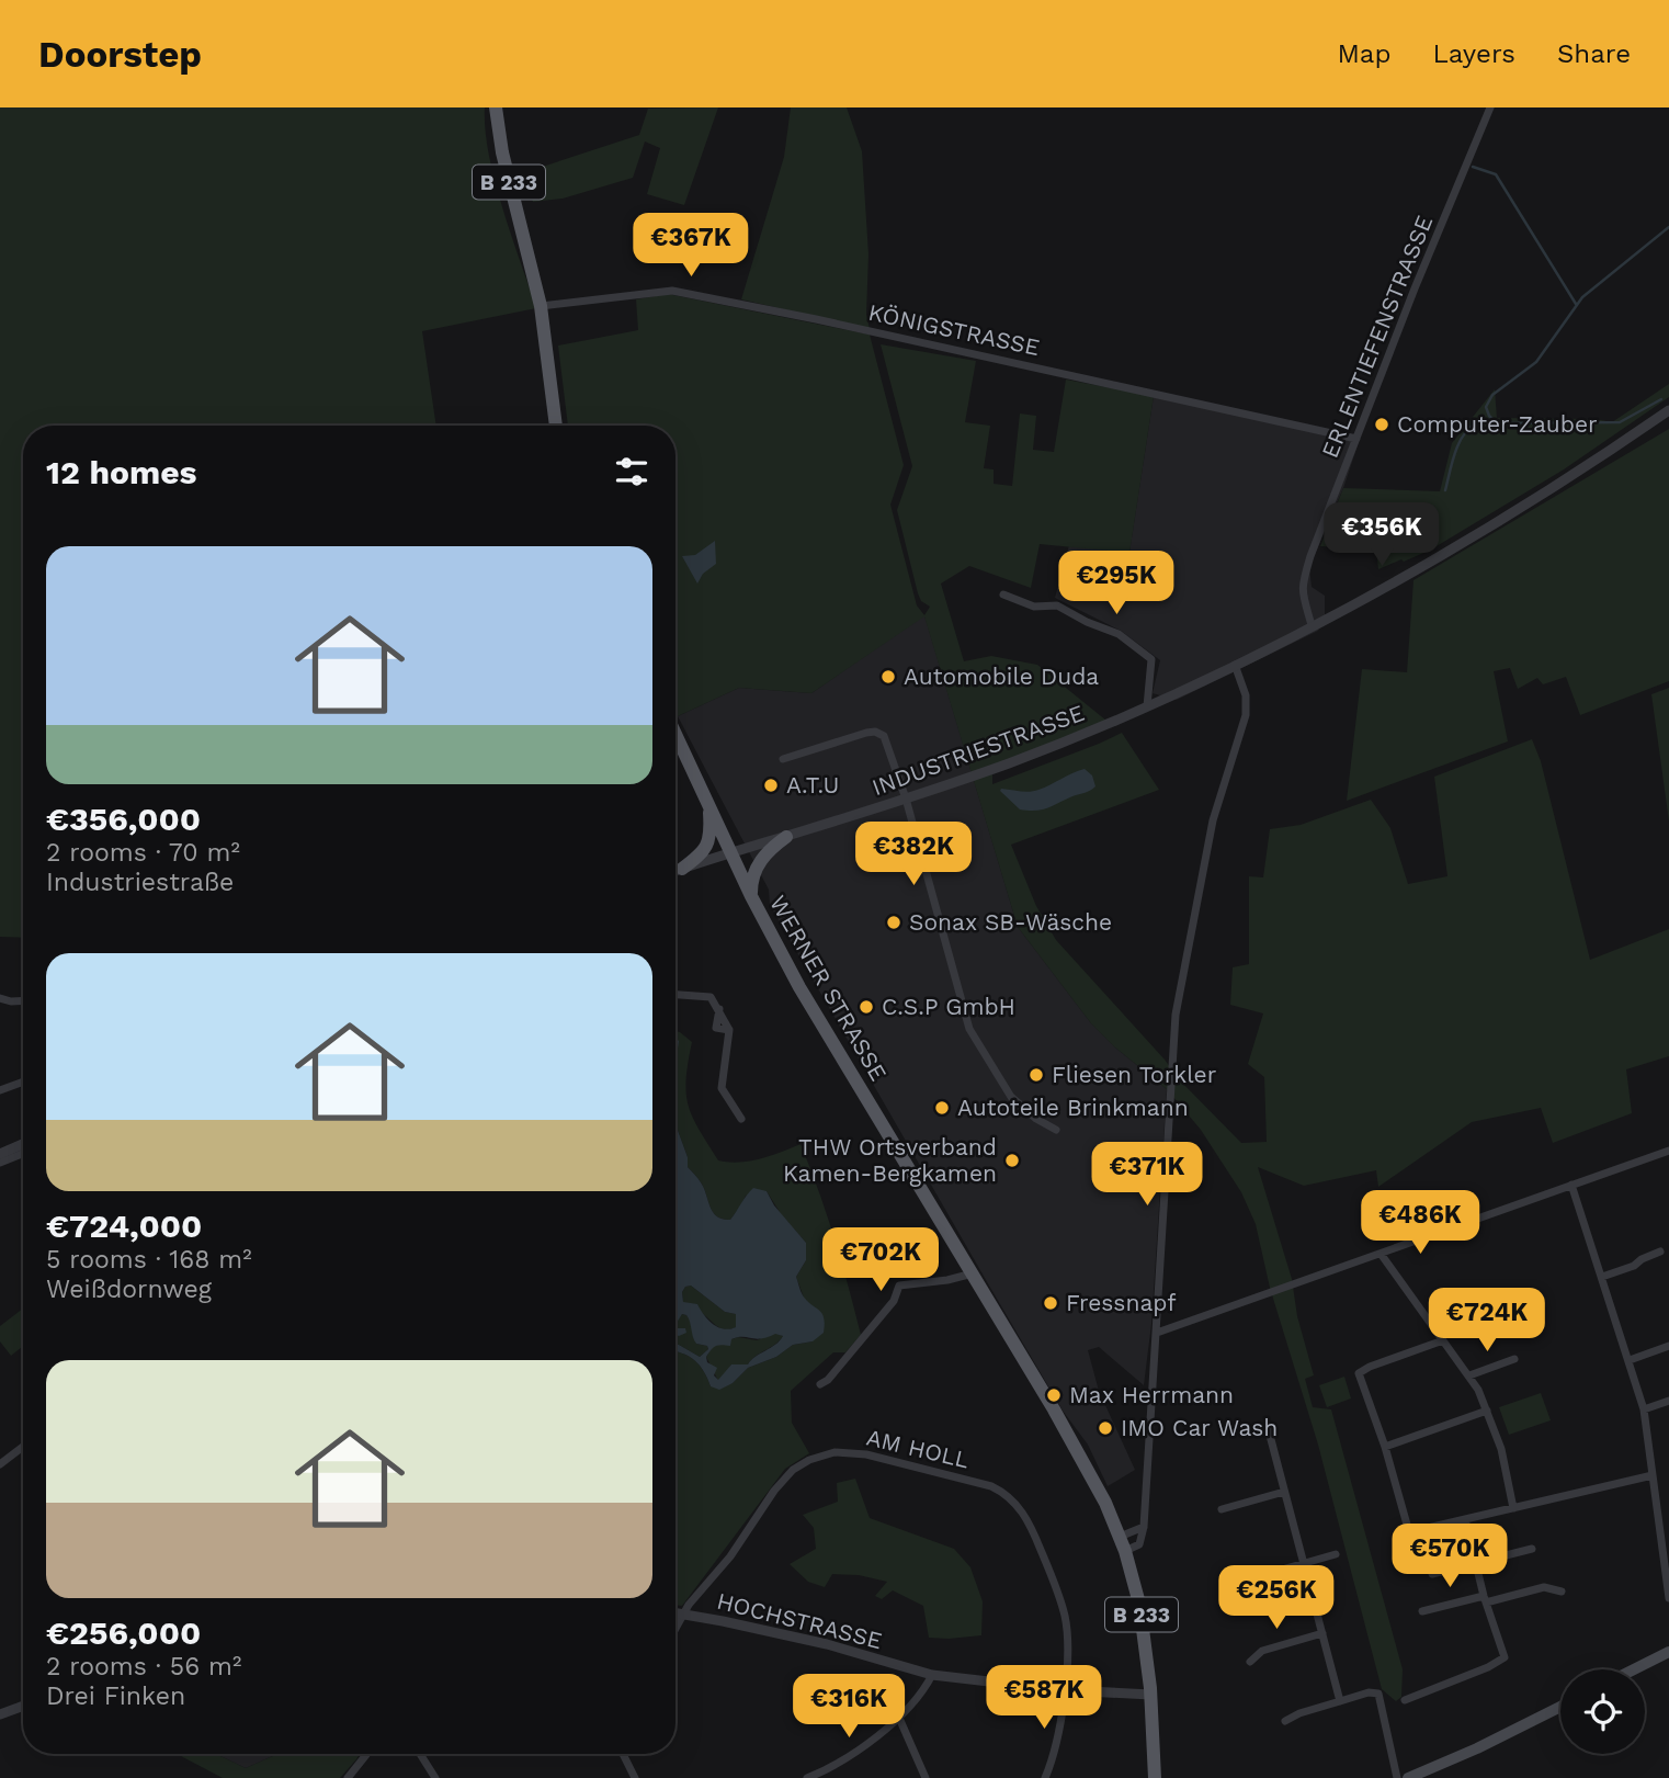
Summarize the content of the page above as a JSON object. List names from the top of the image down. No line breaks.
{"streets":{"main road":["B 233","WERNER STRASSE"],"street":["KÖNIGSTRASSE","ERLENTIEFENSTRASSE","INDUSTRIESTRASSE","AM HOLL","HOCHSTRASSE"]},"crossings":[["B 233","KÖNIGSTRASSE"],["KÖNIGSTRASSE","ERLENTIEFENSTRASSE"],["ERLENTIEFENSTRASSE","INDUSTRIESTRASSE"],["INDUSTRIESTRASSE","WERNER STRASSE"],["WERNER STRASSE","HOCHSTRASSE"],["AM HOLL","HOCHSTRASSE"]],"places":["Computer-Zauber","Automobile Duda","A.T.U","Sonax SB-Wäsche","C.S.P GmbH","Fliesen Torkler","Autoteile Brinkmann","THW Ortsverband Kamen-Bergkamen","Fressnapf","Max Herrmann","IMO Car Wash"],"page":{"header":"Doorstep","nav":["Map","Layers","Share"],"price":["€367K","€356K","€295K","€382K","€371K","€486K","€702K","€724K","€570K","€256K","€587K","€316K"],"heading":"12 homes","list":[{"name":"€356,000","note":"2 rooms · 70 m² · Industriestraße"},{"name":"€724,000","note":"5 rooms · 168 m² · Weißdornweg"},{"name":"€256,000","note":"2 rooms · 56 m² · Drei Finken"}]}}
